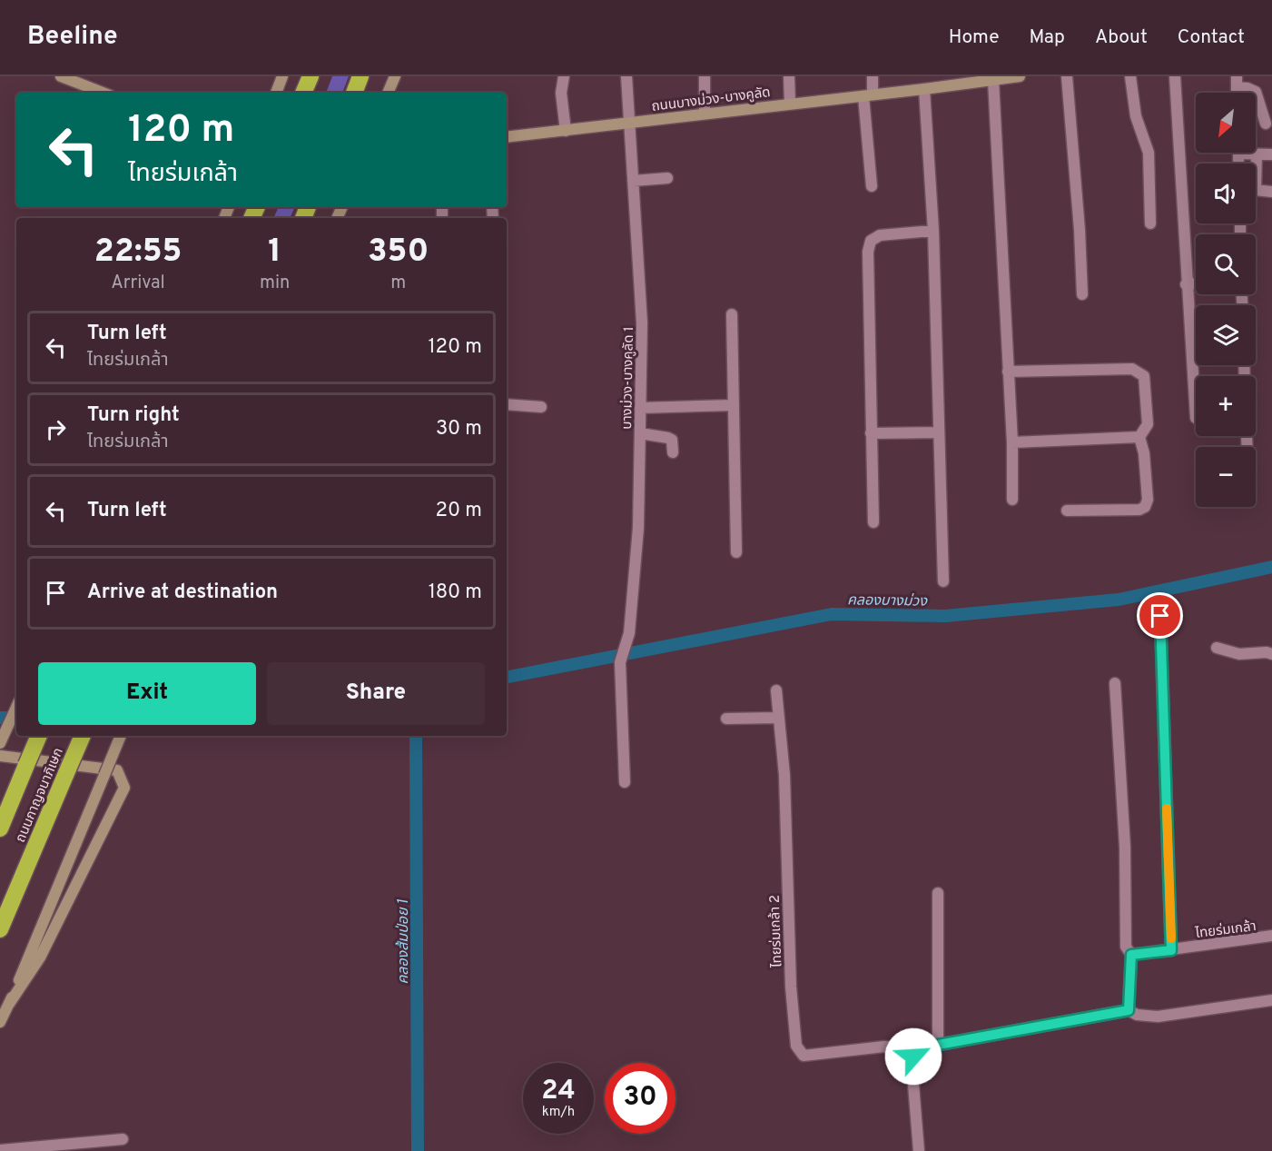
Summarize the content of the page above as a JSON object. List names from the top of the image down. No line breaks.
{"streets":{"highway":["ถนนกาญจนาภิเษก"],"main road":["ถนนบางม่วง-บางคูลัด"],"street":["บางม่วง-บางคูลัด 1","ไทยร่มเกล้า","ไทยร่มเกล้า 2"]},"crossings":[["ถนนบางม่วง-บางคูลัด","บางม่วง-บางคูลัด 1"]],"water":["คลองบางม่วง","คลองส้มป่อย 1"],"north":"bottom left","page":{"header":"Beeline","nav":["Home","Map","About","Contact"],"map_buttons":["+","−"],"turn":["120 m","ไทยร่มเกล้า"],"eta":["22:55","Arrival","1","min","350","m"],"list":[{"name":"Turn left","note":"ไทยร่มเกล้า","value":"120 m"},{"name":"Turn right","note":"ไทยร่มเกล้า","value":"30 m"},{"name":"Turn left","value":"20 m"},{"name":"Arrive at destination","value":"180 m"}],"buttons":["Exit","Share"],"speed":"24 km/h","limit":"30"}}
